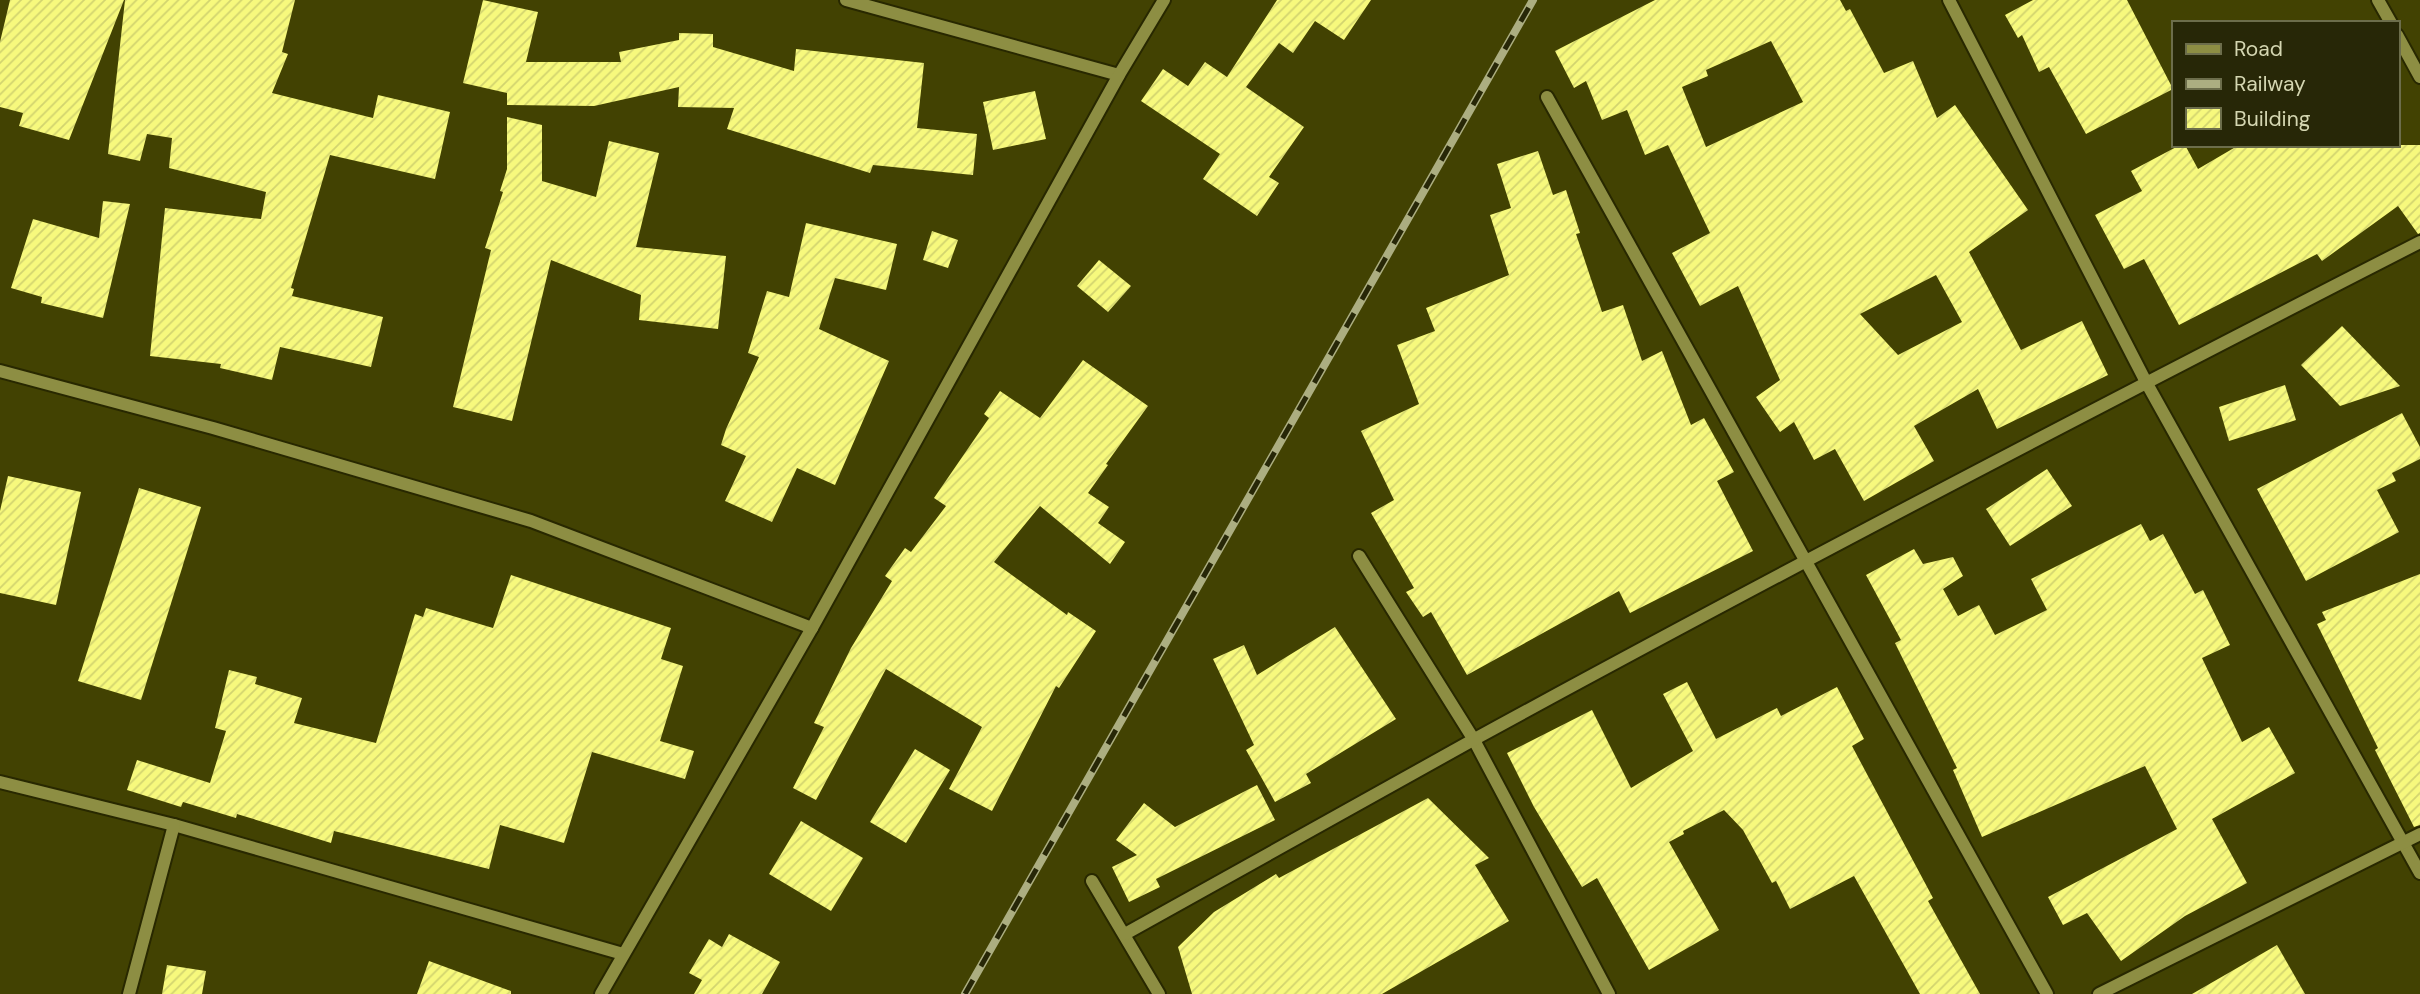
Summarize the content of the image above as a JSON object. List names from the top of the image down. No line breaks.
{"legend":["Road","Railway","Building"]}
